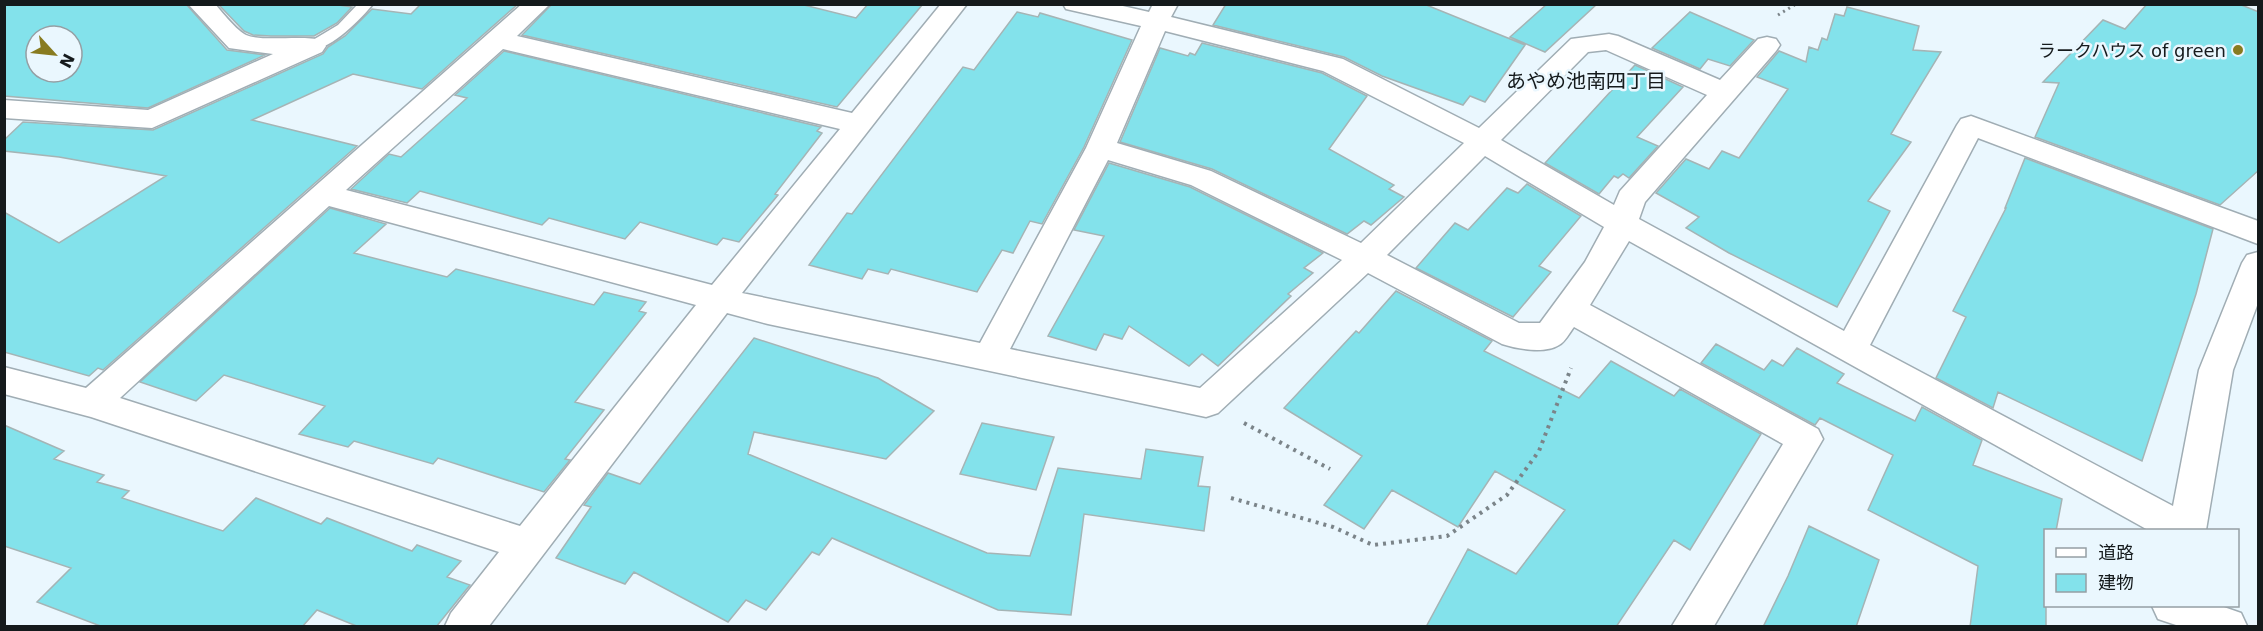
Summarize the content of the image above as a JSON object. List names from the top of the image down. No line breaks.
{"districts":["あやめ池南四丁目"],"places":["ラークハウス of green"],"legend":["道路","建物"],"north":"bottom right"}
